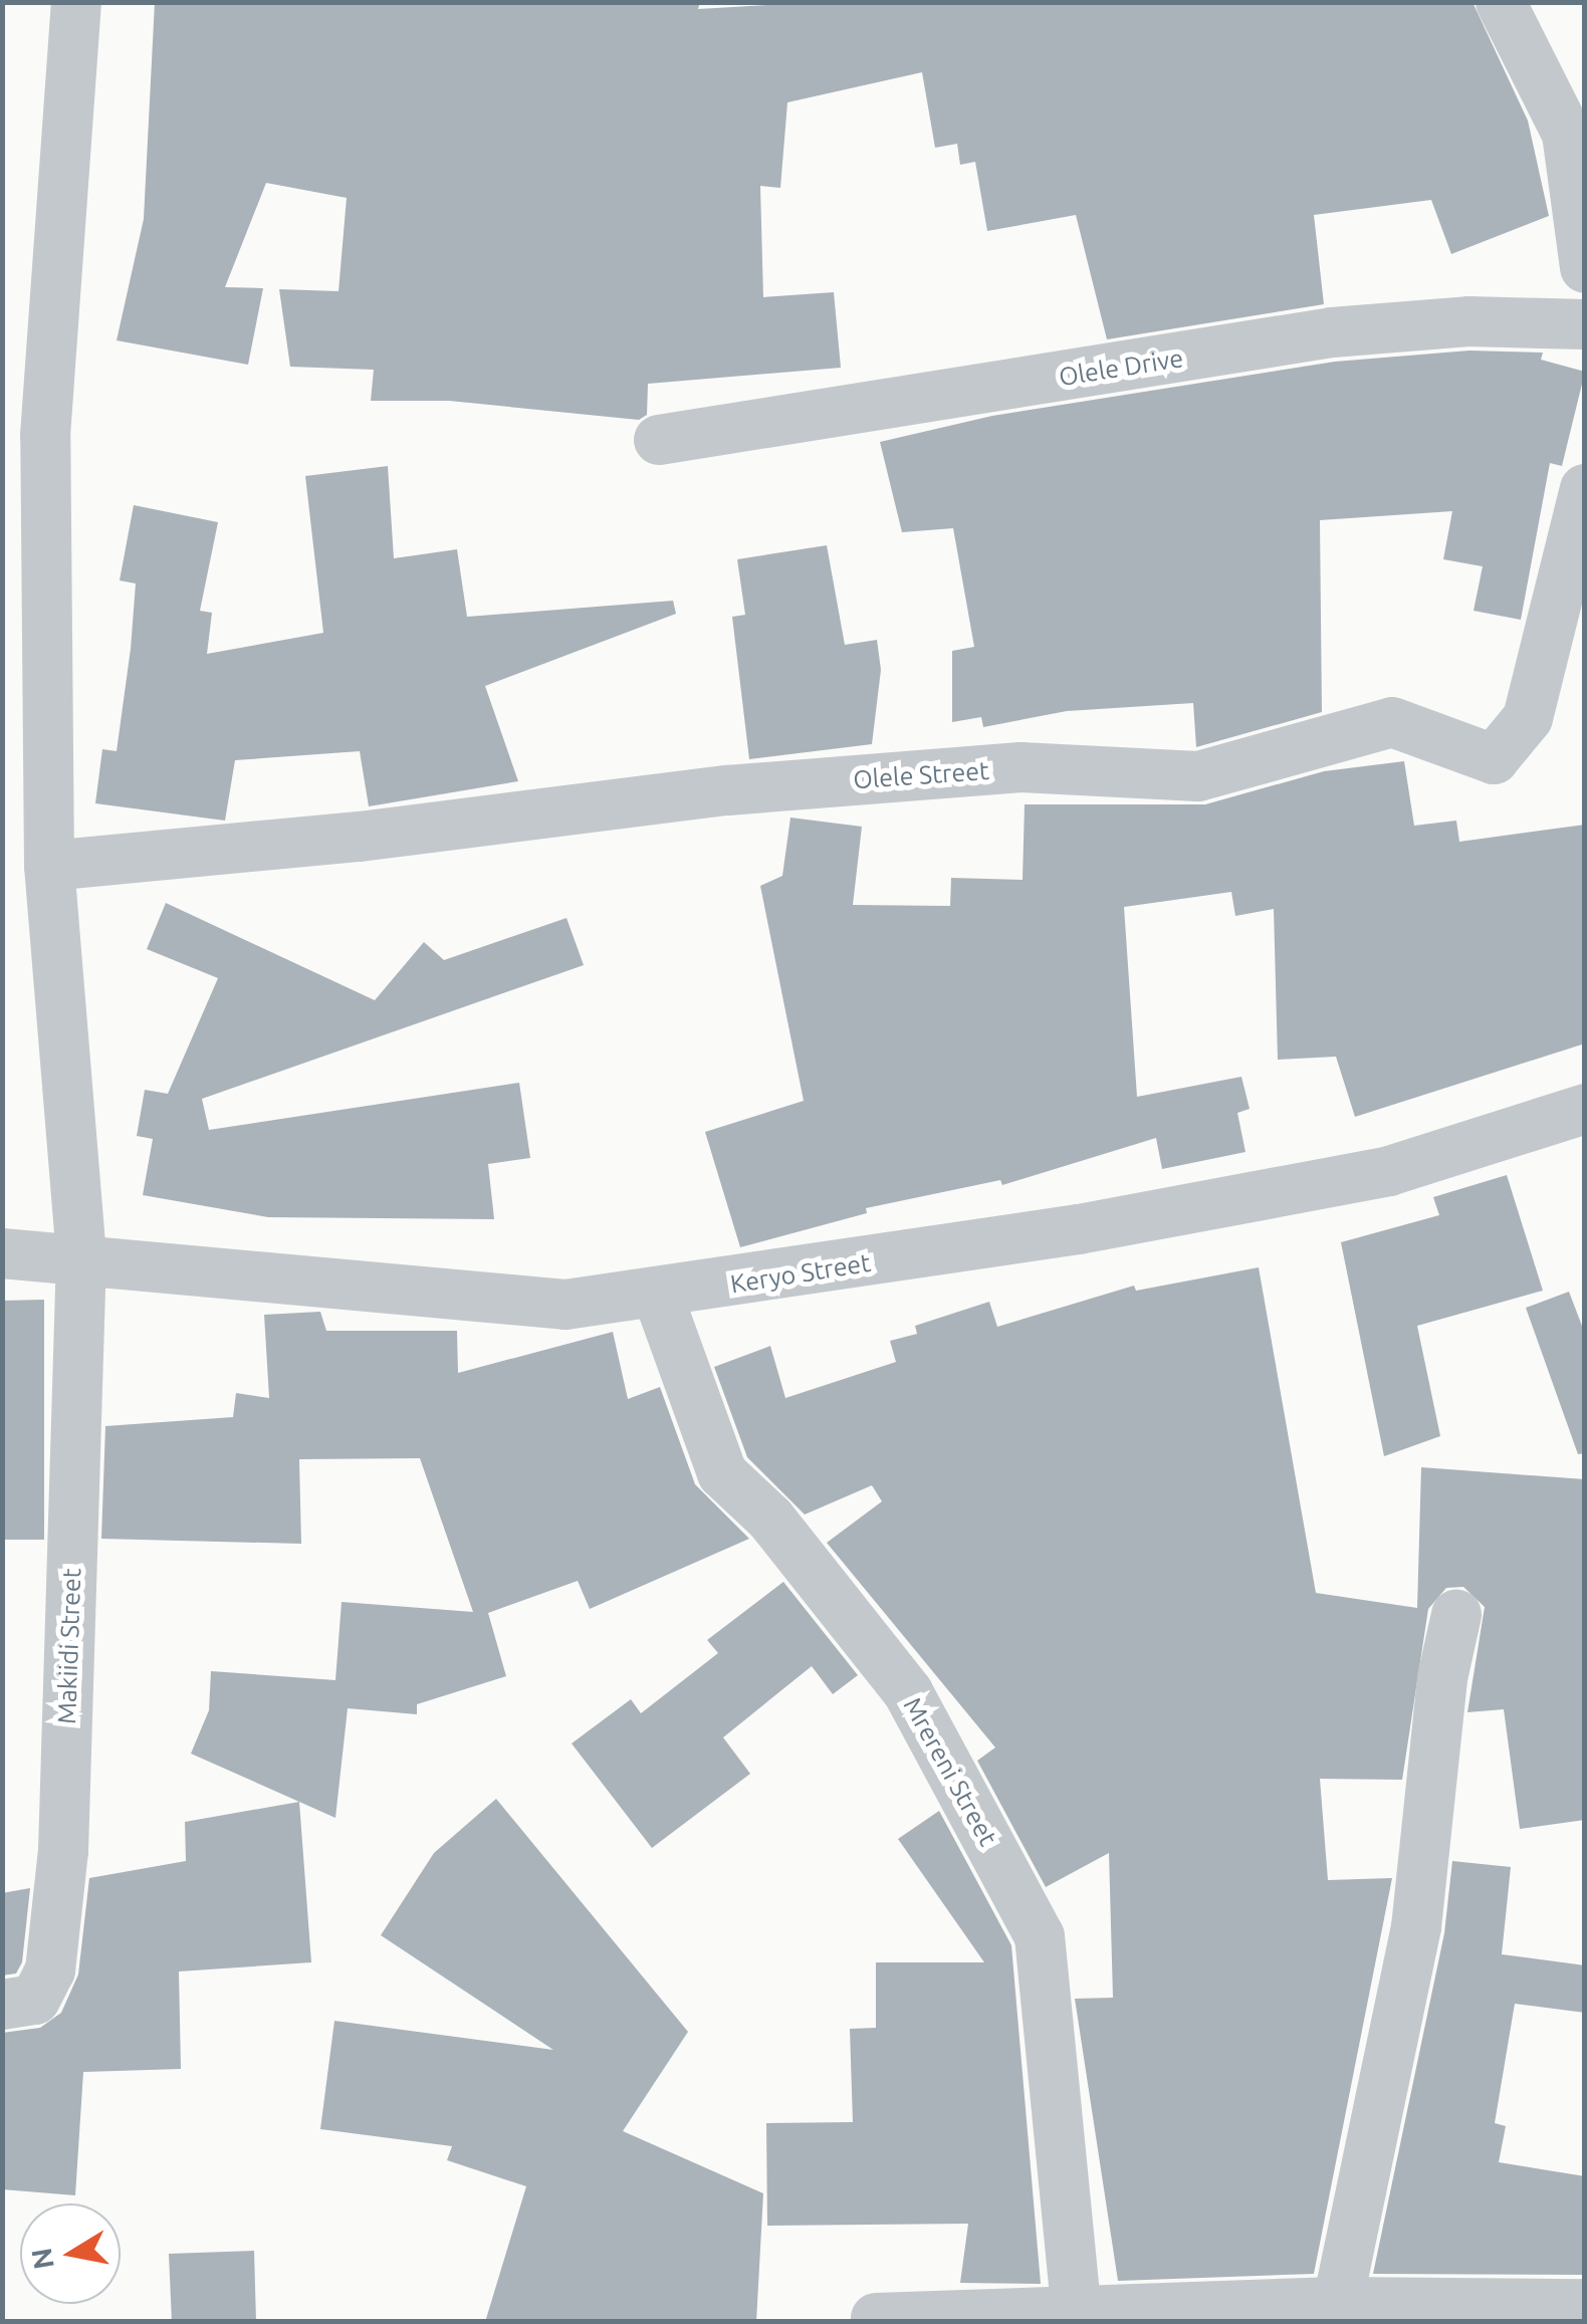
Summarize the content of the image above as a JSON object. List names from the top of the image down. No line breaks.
{"streets":{"street":["Olele Drive","Olele Street","Keryo Street","Makiidi Street","Mrereni Street"]},"crossings":[["Keryo Street","Makiidi Street"],["Keryo Street","Mrereni Street"]],"north":"left"}
